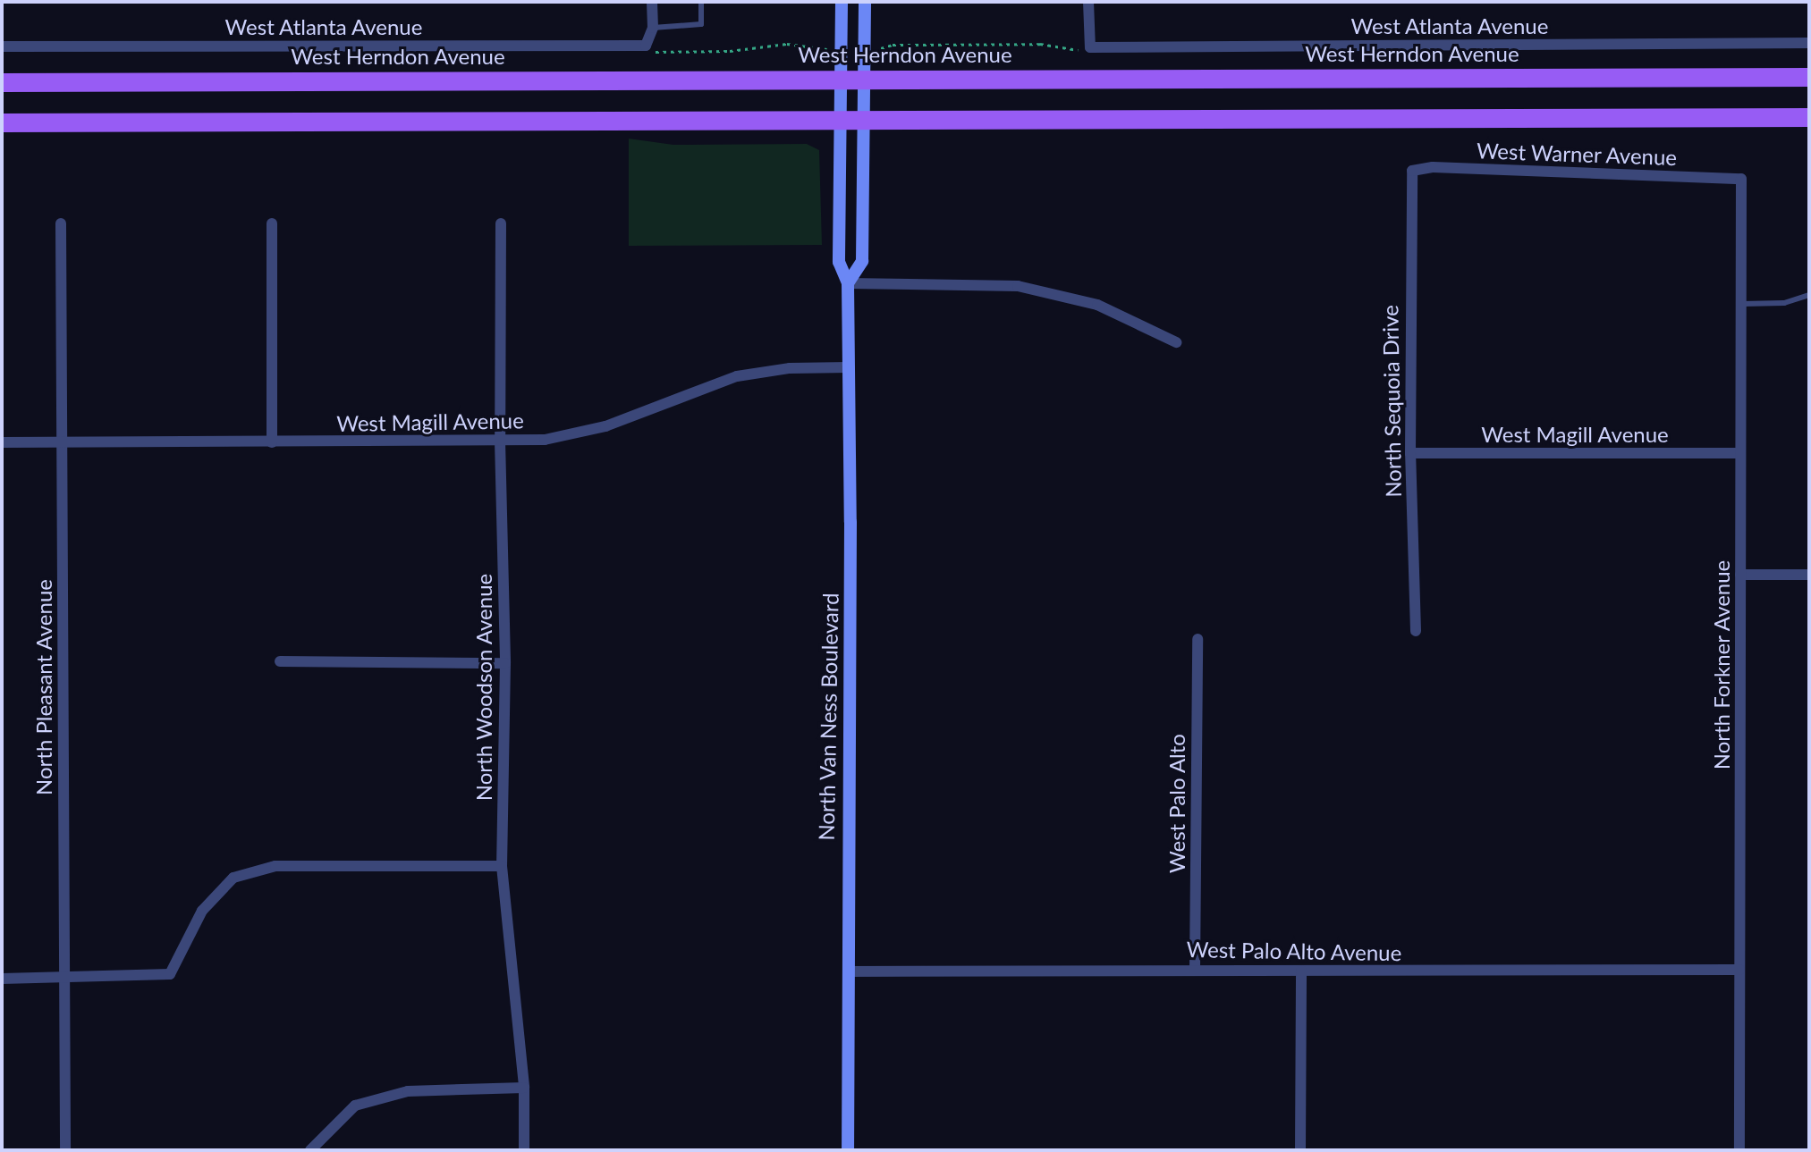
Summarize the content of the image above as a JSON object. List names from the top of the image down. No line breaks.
{"streets":{"main road":["West Herndon Avenue"],"street":["West Atlanta Avenue","West Warner Avenue","North Sequoia Drive","West Magill Avenue","North Forkner Avenue","North Pleasant Avenue","North Woodson Avenue","North Van Ness Boulevard","West Palo Alto","West Palo Alto Avenue"]},"crossings":[["West Herndon Avenue","North Van Ness Boulevard"],["West Warner Avenue","North Sequoia Drive"],["West Warner Avenue","North Forkner Avenue"],["North Sequoia Drive","West Magill Avenue"],["West Magill Avenue","North Forkner Avenue"],["West Magill Avenue","North Pleasant Avenue"],["West Magill Avenue","North Woodson Avenue"],["West Magill Avenue","North Van Ness Boulevard"],["North Forkner Avenue","West Palo Alto Avenue"],["North Van Ness Boulevard","West Palo Alto Avenue"],["West Palo Alto","West Palo Alto Avenue"]]}
